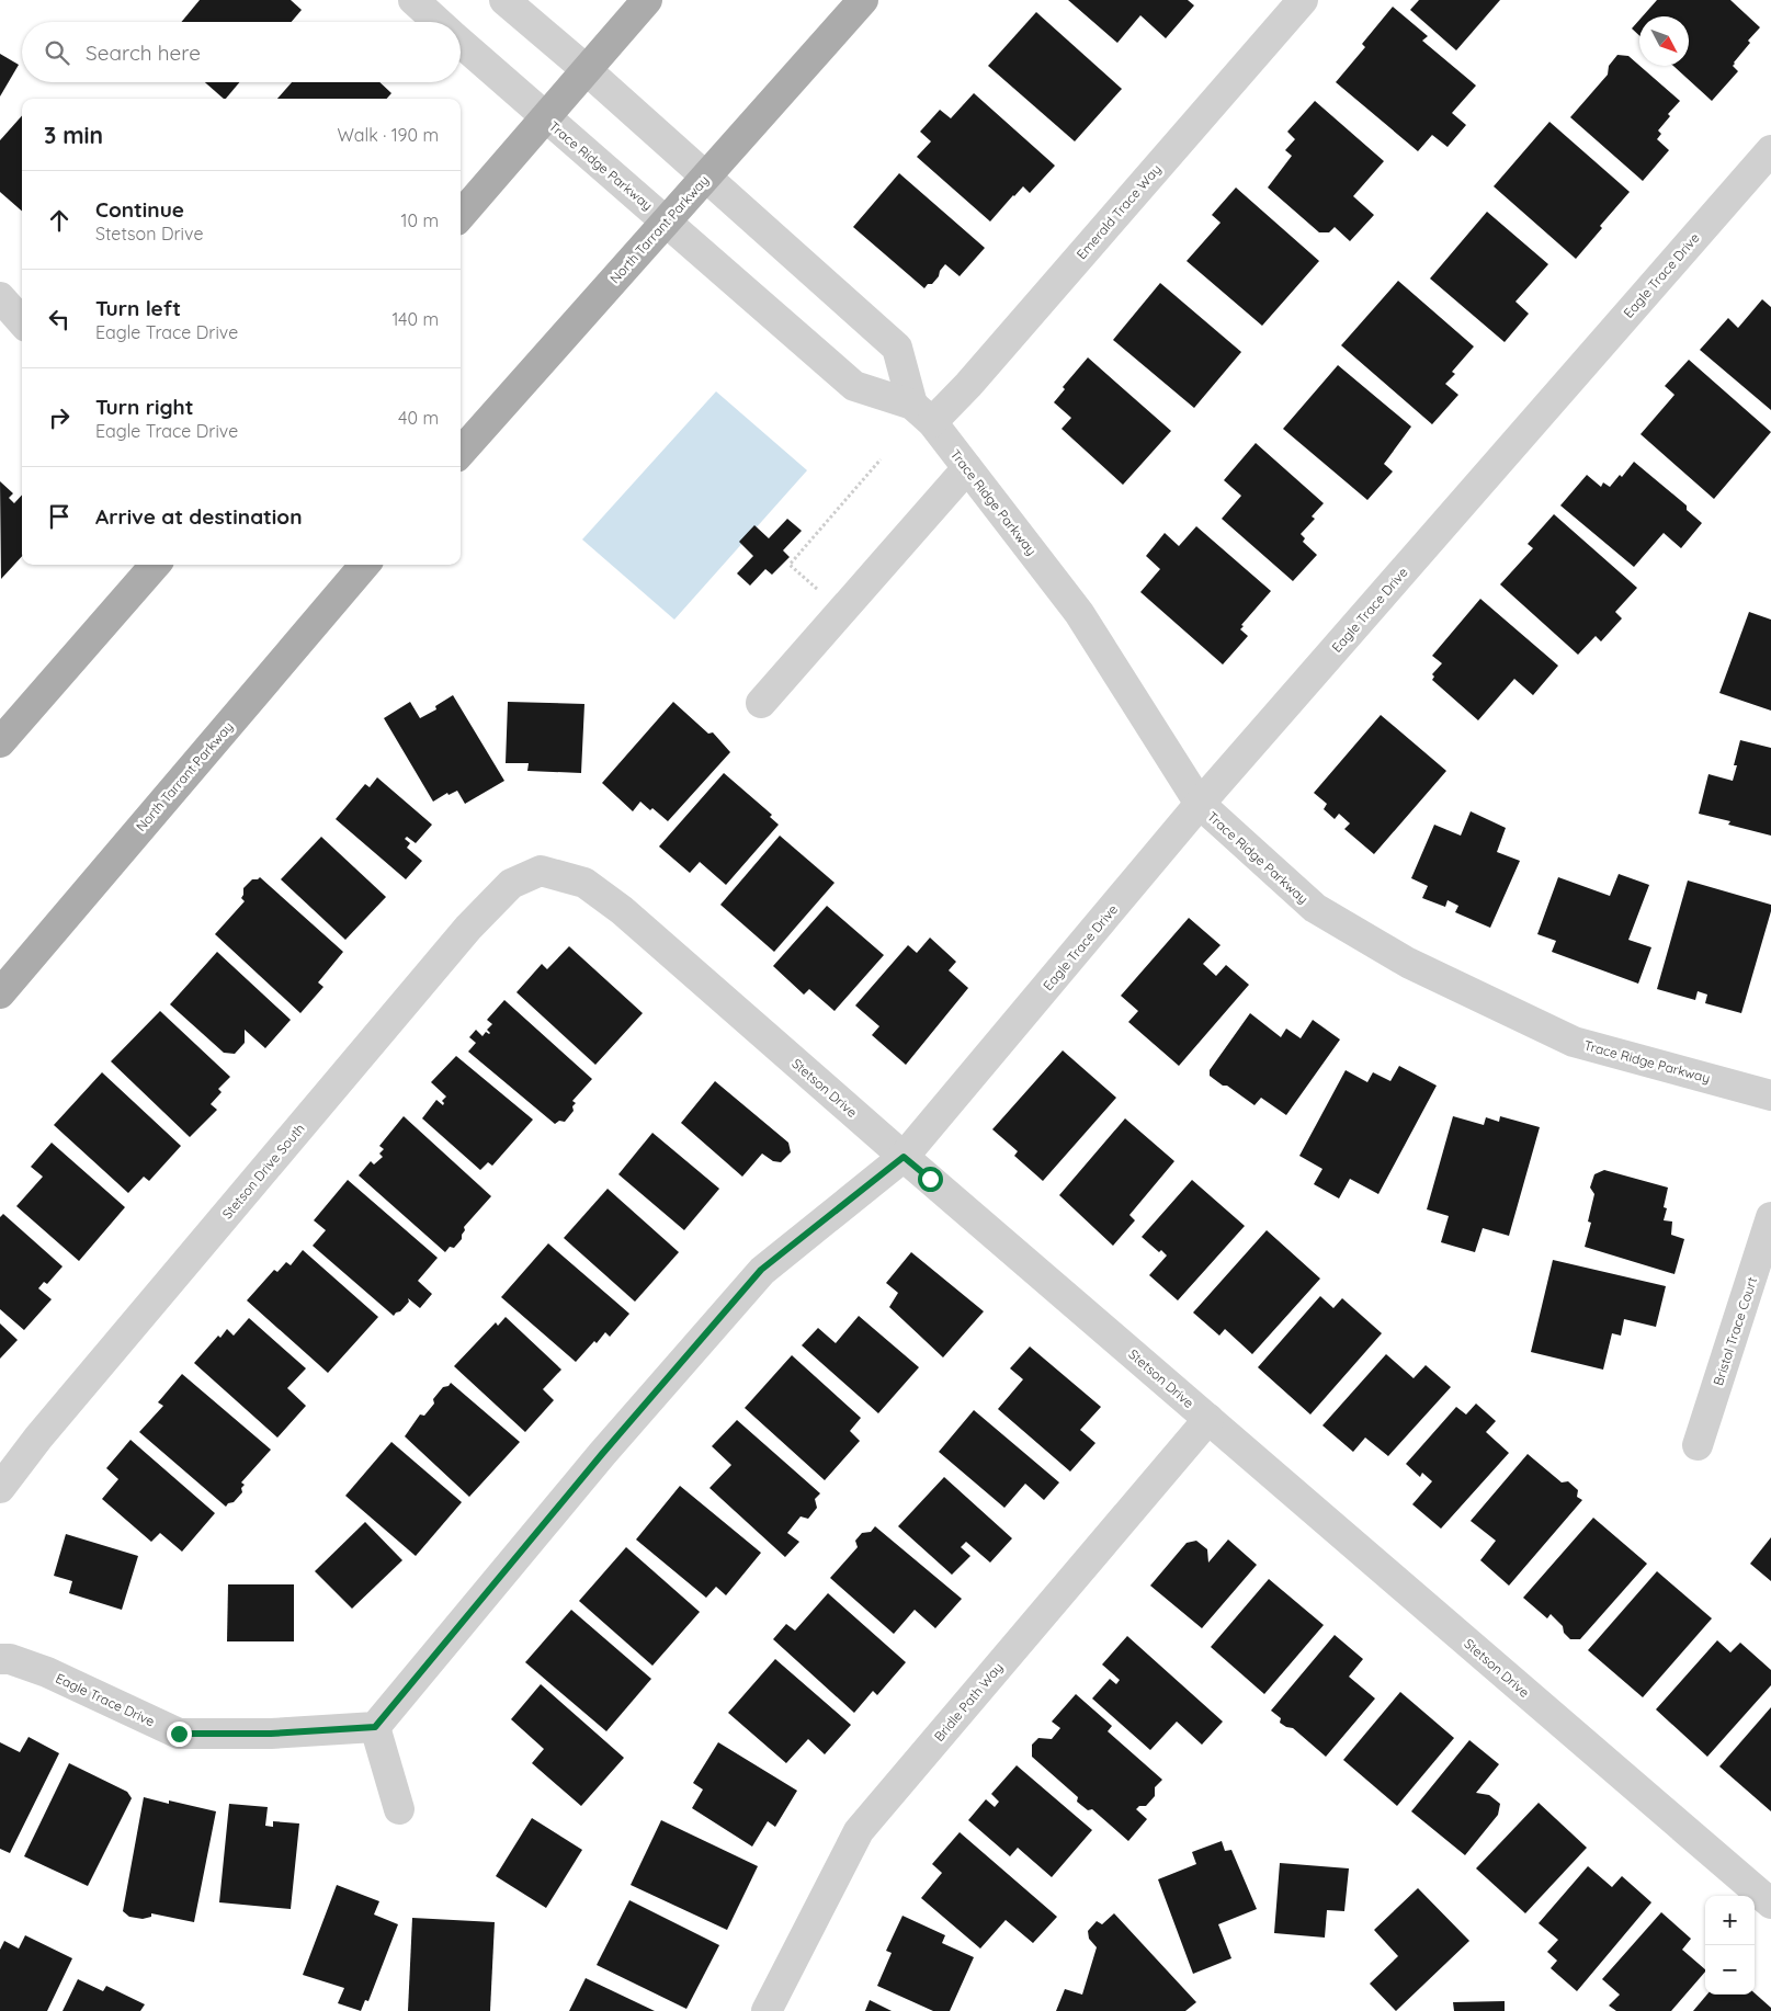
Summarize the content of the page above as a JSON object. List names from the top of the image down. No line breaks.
{"streets":{"main road":["North Tarrant Parkway"],"street":["Trace Ridge Parkway","Emerald Trace Way","Eagle Trace Drive","Stetson Drive","Stetson Drive South","Bristol Trace Court","Bridle Path Way"]},"crossings":[["Trace Ridge Parkway","Emerald Trace Way"],["Trace Ridge Parkway","North Tarrant Parkway"],["Trace Ridge Parkway","Eagle Trace Drive"],["Eagle Trace Drive","Stetson Drive"],["Stetson Drive","Stetson Drive South"],["Stetson Drive","Bridle Path Way"]],"north":"bottom right","page":{"search":"Search here","heading":["3 min","Walk · 190 m"],"list":[["Continue","Stetson Drive","10 m"],["Turn left","Eagle Trace Drive","140 m"],["Turn right","Eagle Trace Drive","40 m"],"Arrive at destination"],"map_buttons":["+","−"]}}
